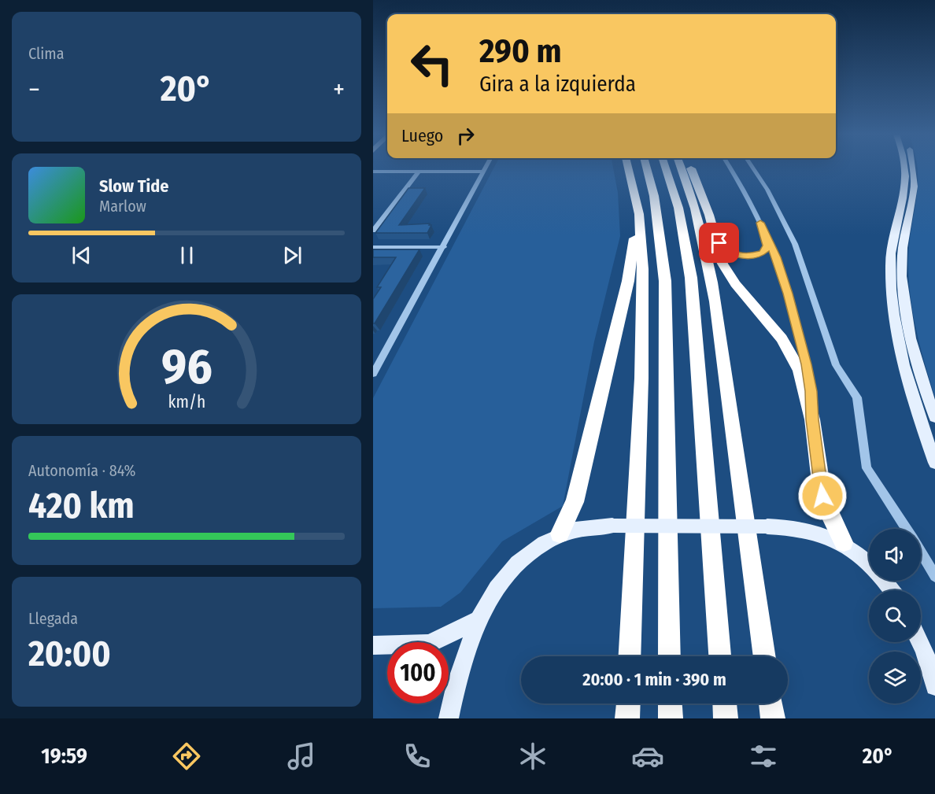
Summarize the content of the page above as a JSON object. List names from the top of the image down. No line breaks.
{"page":{"tile":["Clima",["Autonomía · 84%","420 km"],["Llegada","20:00"]],"turn":["290 m","Gira a la izquierda"],"heat":["−","20°","+"],"then":"Luego","song":["Slow Tide","Marlow"],"limit":"100","trip":"20:00 · 1 min · 390 m","tabs":["19:59","20°"],"gauge":["96","km/h"]}}
